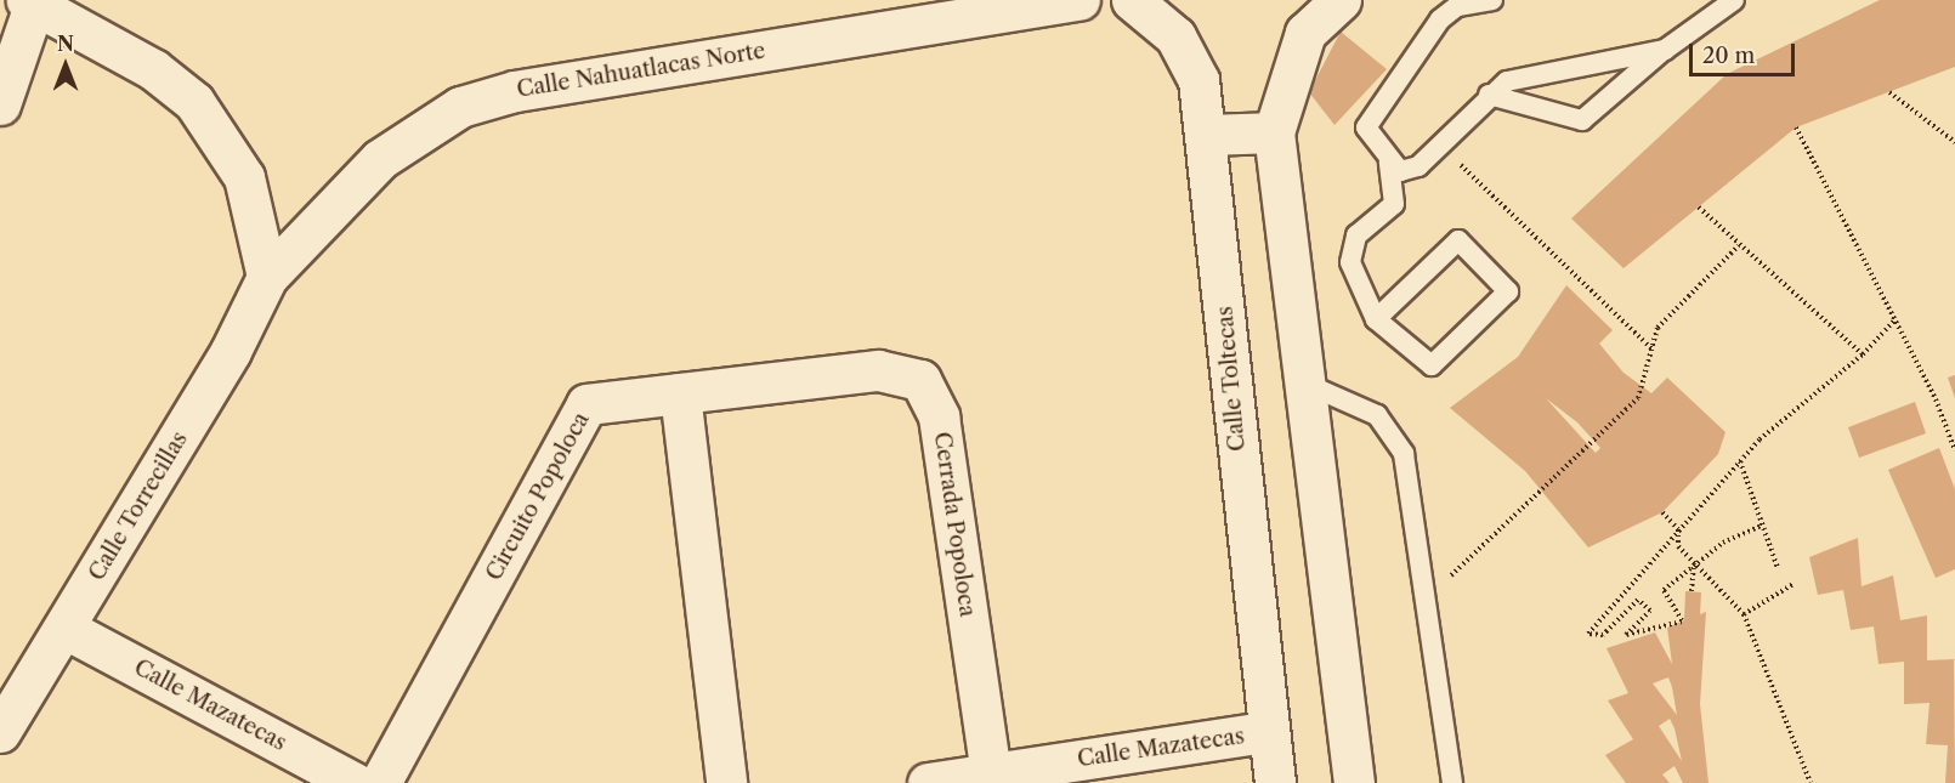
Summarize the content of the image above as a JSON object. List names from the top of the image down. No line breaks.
{"streets":{"street":["Calle Nahuatlacas Norte","Calle Toltecas","Circuito Popoloca","Calle Torrecillas","Cerrada Popoloca","Calle Mazatecas"]},"crossings":[["Calle Nahuatlacas Norte","Calle Torrecillas"],["Calle Toltecas","Calle Mazatecas"],["Circuito Popoloca","Cerrada Popoloca"],["Calle Torrecillas","Calle Mazatecas"],["Cerrada Popoloca","Calle Mazatecas"]],"scale_bar":"20 m","north":"top"}
